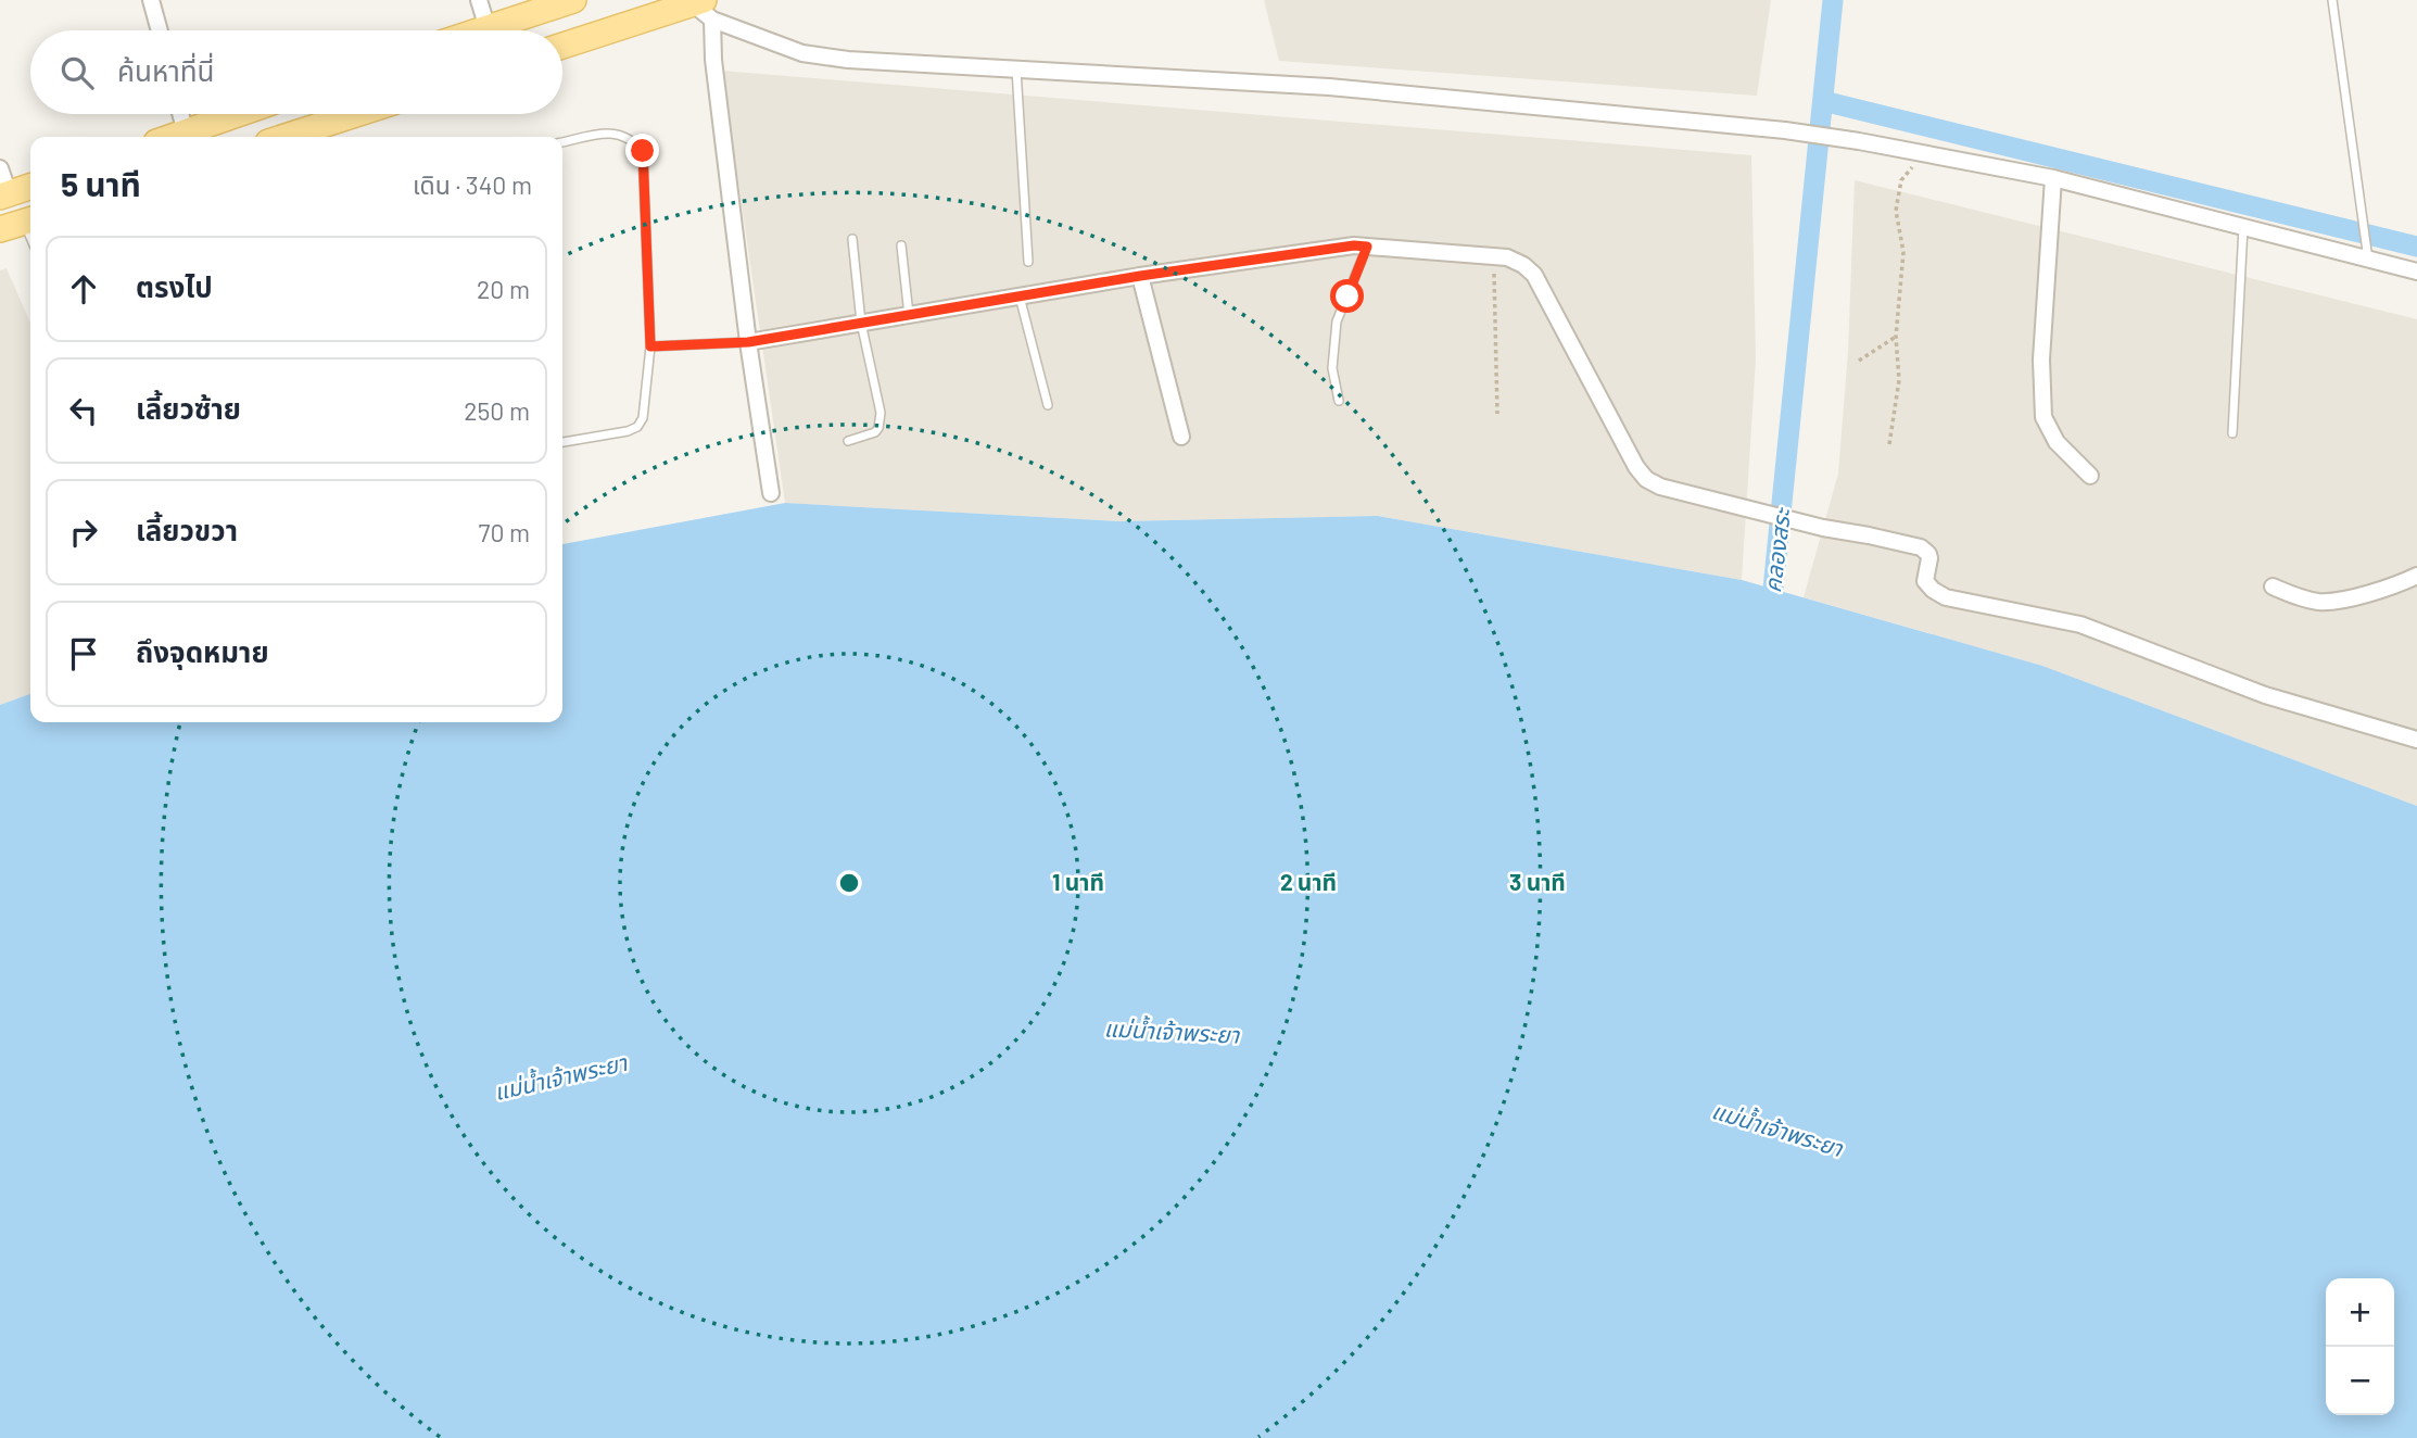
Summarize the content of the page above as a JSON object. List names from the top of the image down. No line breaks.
{"water":["คลองสระ","แม่น้ำเจ้าพระยา"],"page":{"search":"ค้นหาที่นี่","heading":["5 นาที","เดิน · 340 m"],"list":[["ตรงไป","20 m"],["เลี้ยวซ้าย","250 m"],["เลี้ยวขวา","70 m"],"ถึงจุดหมาย"],"map_buttons":["+","−"]},"rings":["1 นาที","2 นาที","3 นาที"]}
